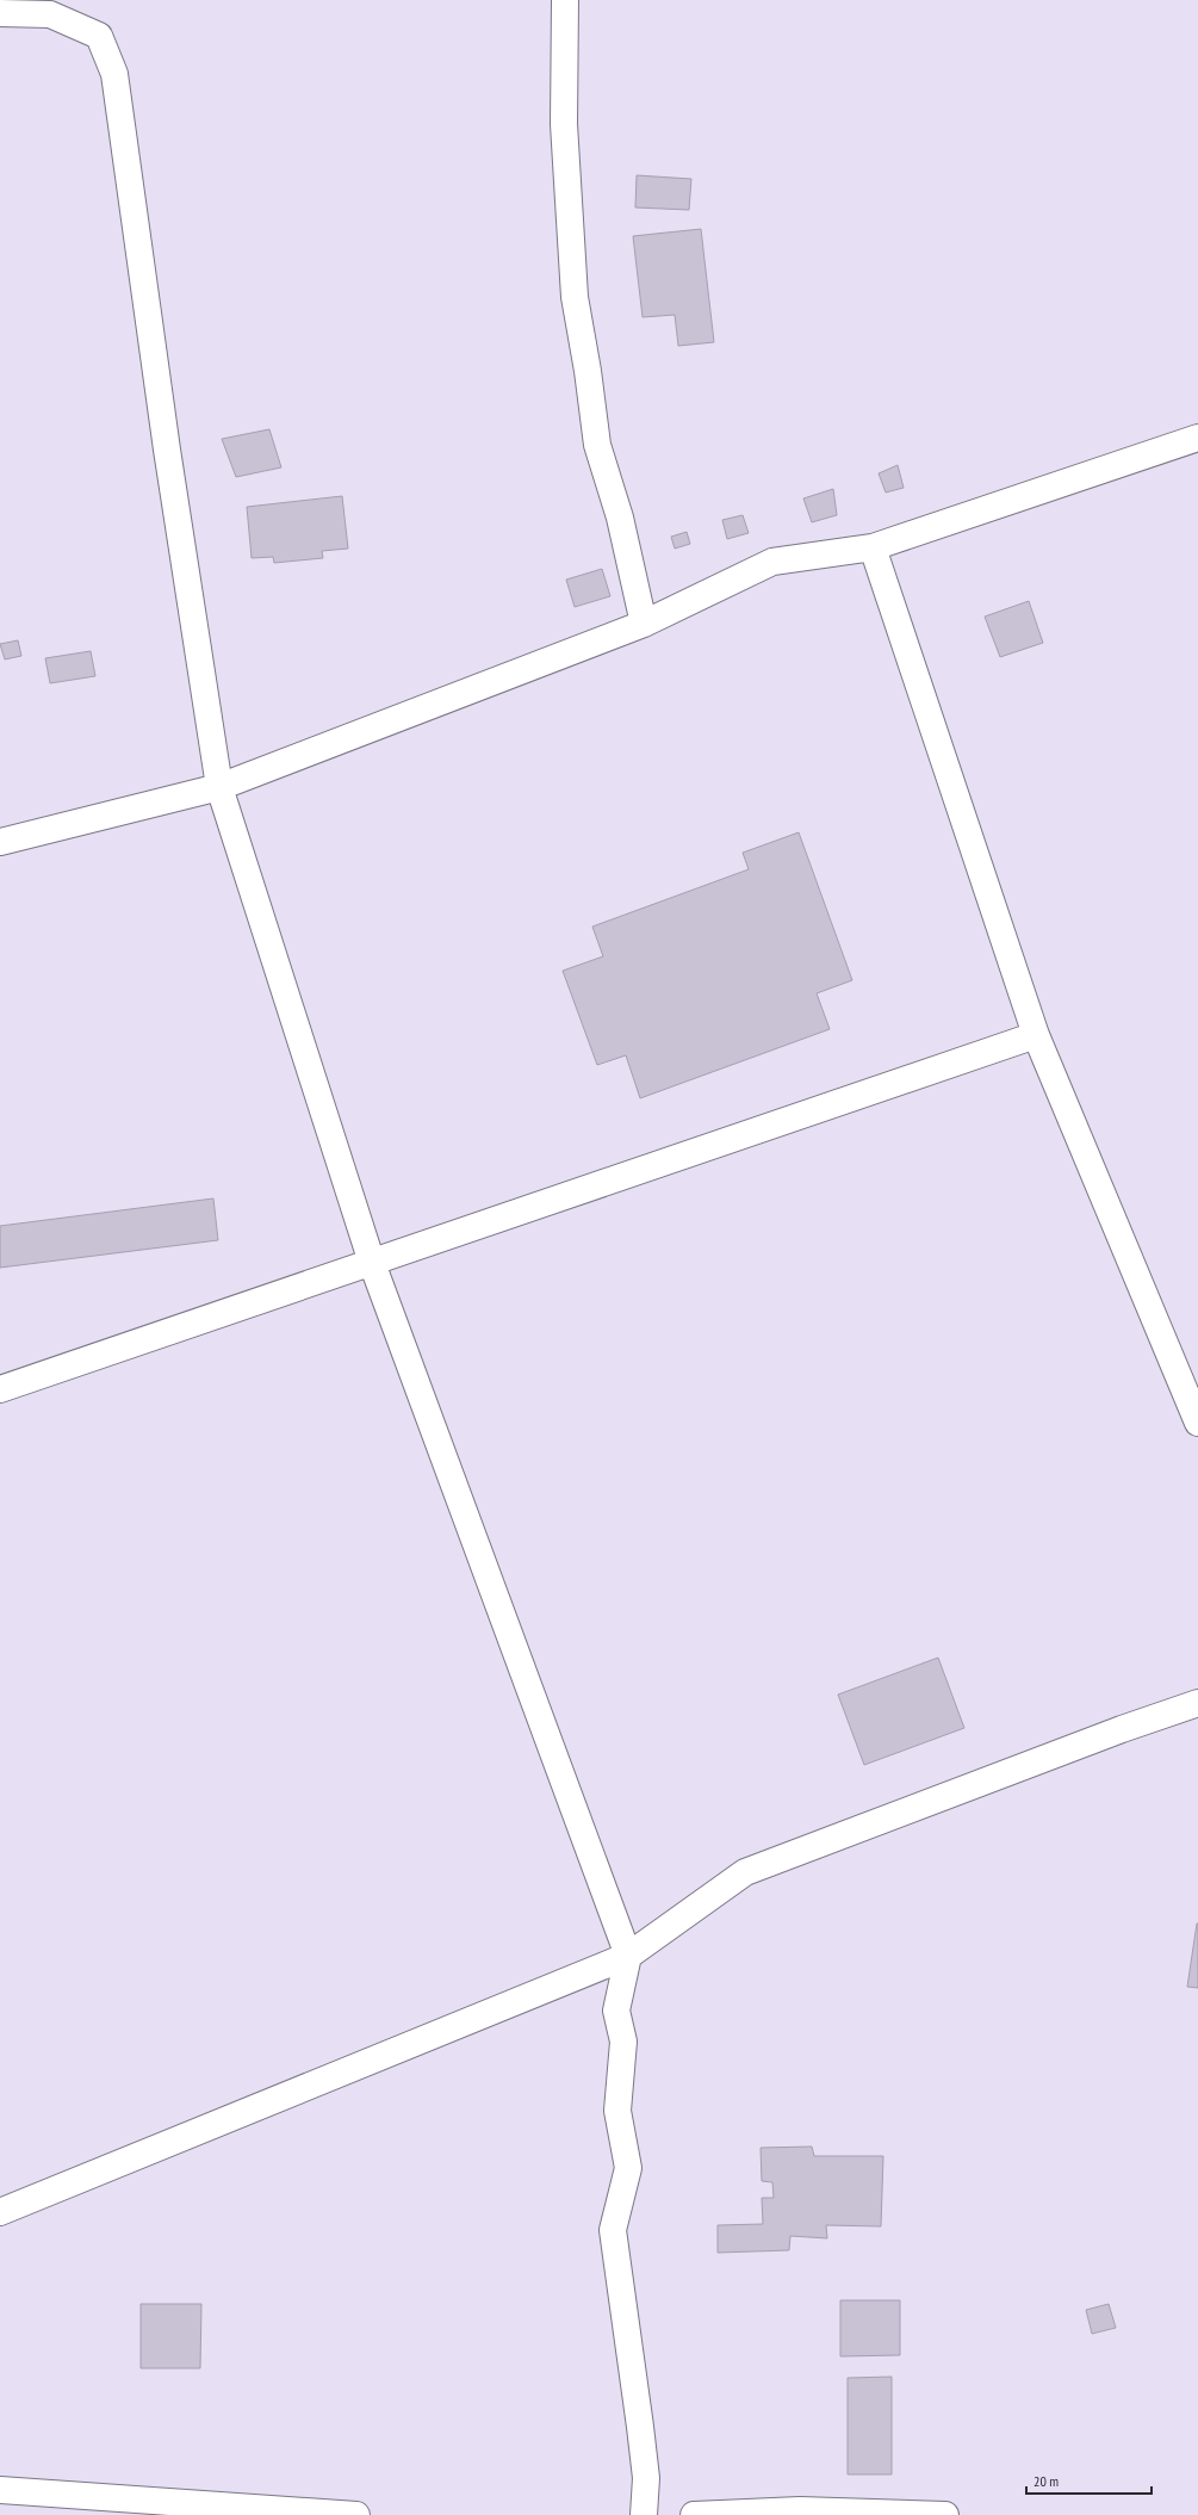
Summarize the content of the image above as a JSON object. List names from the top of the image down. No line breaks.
{"scale_bar":"20 m"}
